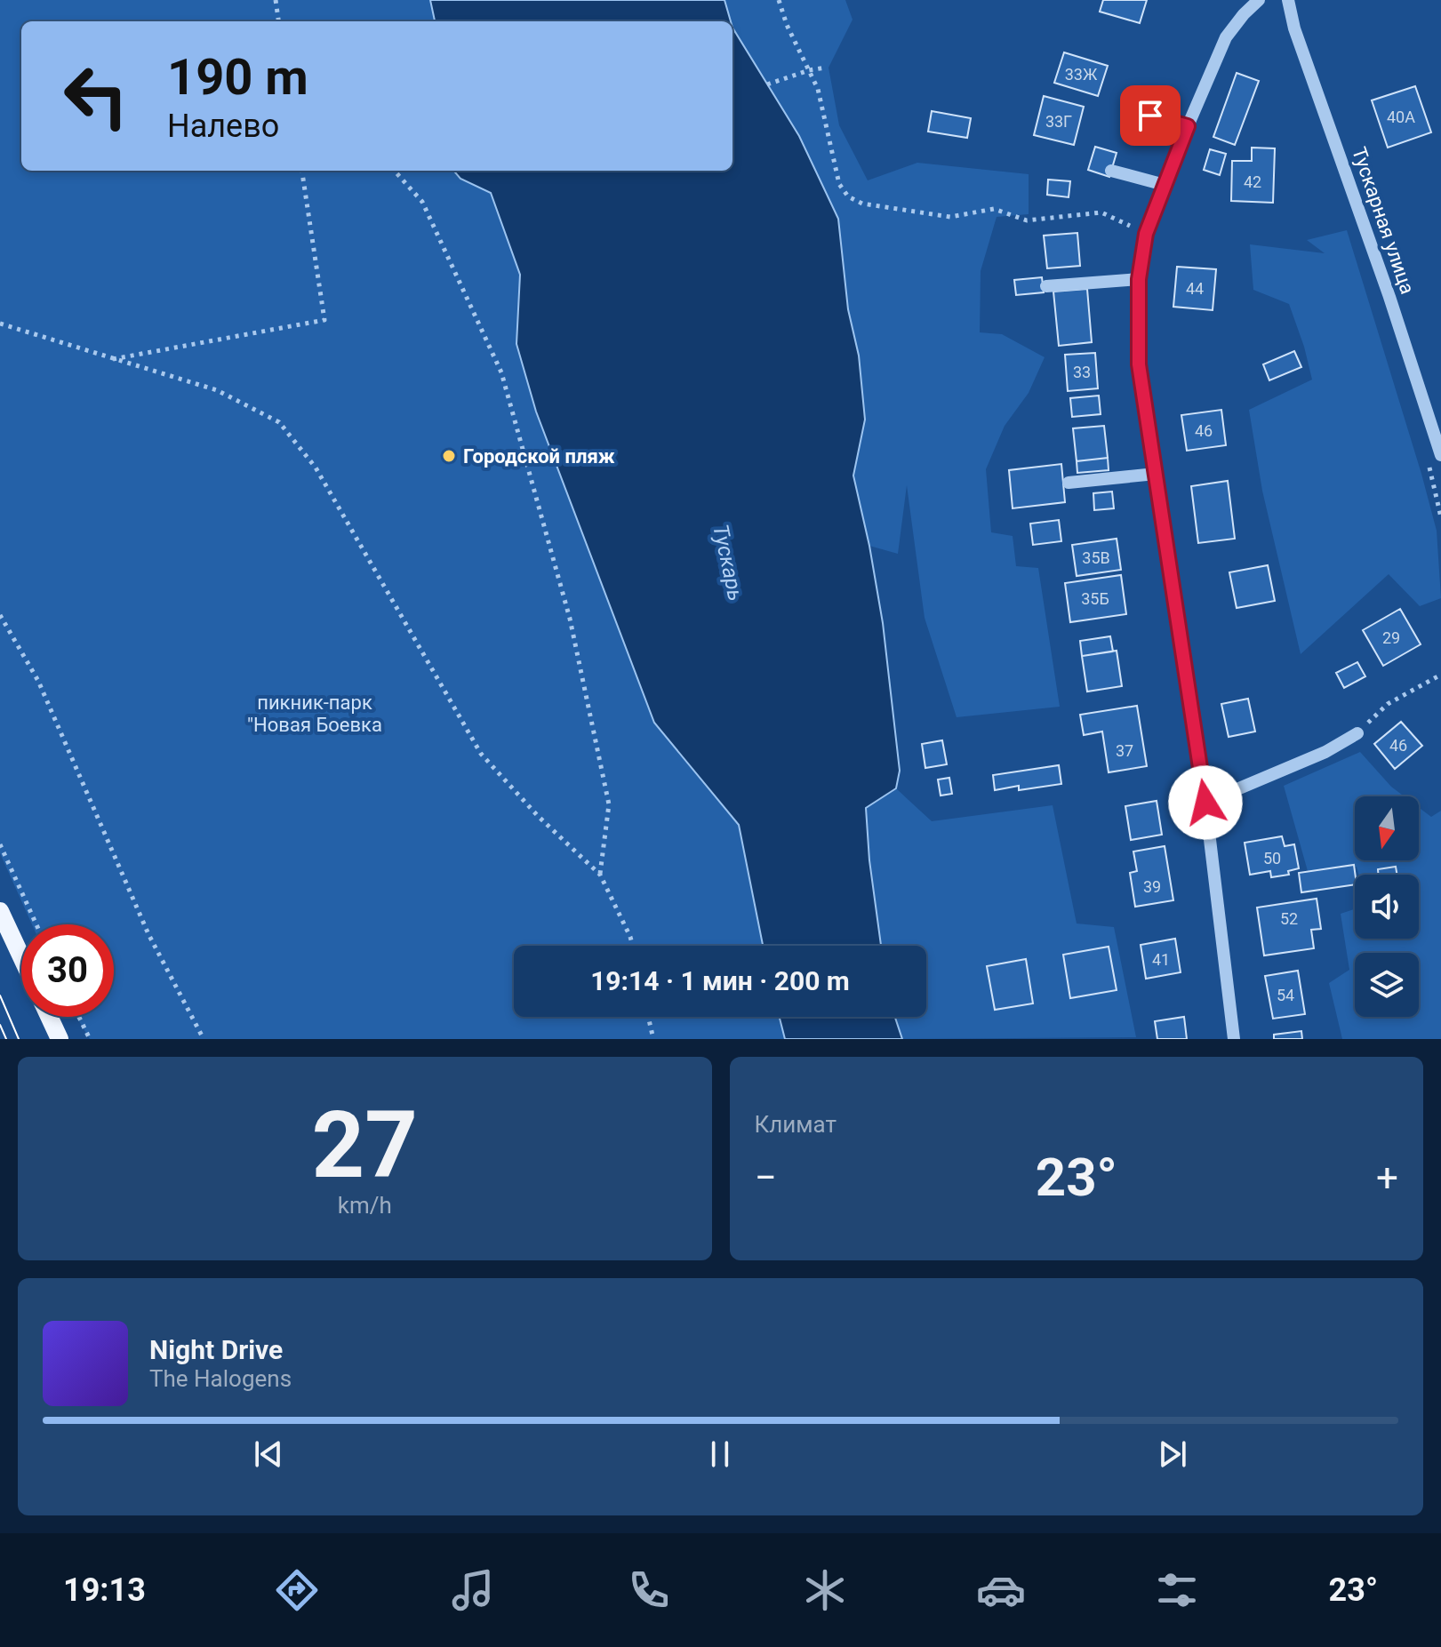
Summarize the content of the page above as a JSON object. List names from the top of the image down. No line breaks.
{"streets":{"street":["Тускарная улица"]},"water":["Тускарь"],"parks":["пикник-парк \"Новая Боевка"],"places":["Городской пляж"],"house_numbers":["33Ж","40А","33Г","42","44","33","46","35В","35Б","29","46","37","50","39","52","41","54"],"north":"bottom","page":{"turn":["190 m","Налево"],"limit":"30","trip":"19:14 · 1 мин · 200 m","tile":[["27","km/h"],"Климат"],"heat":["−","23°","+"],"song":["Night Drive","The Halogens"],"tabs":["19:13","23°"]}}
